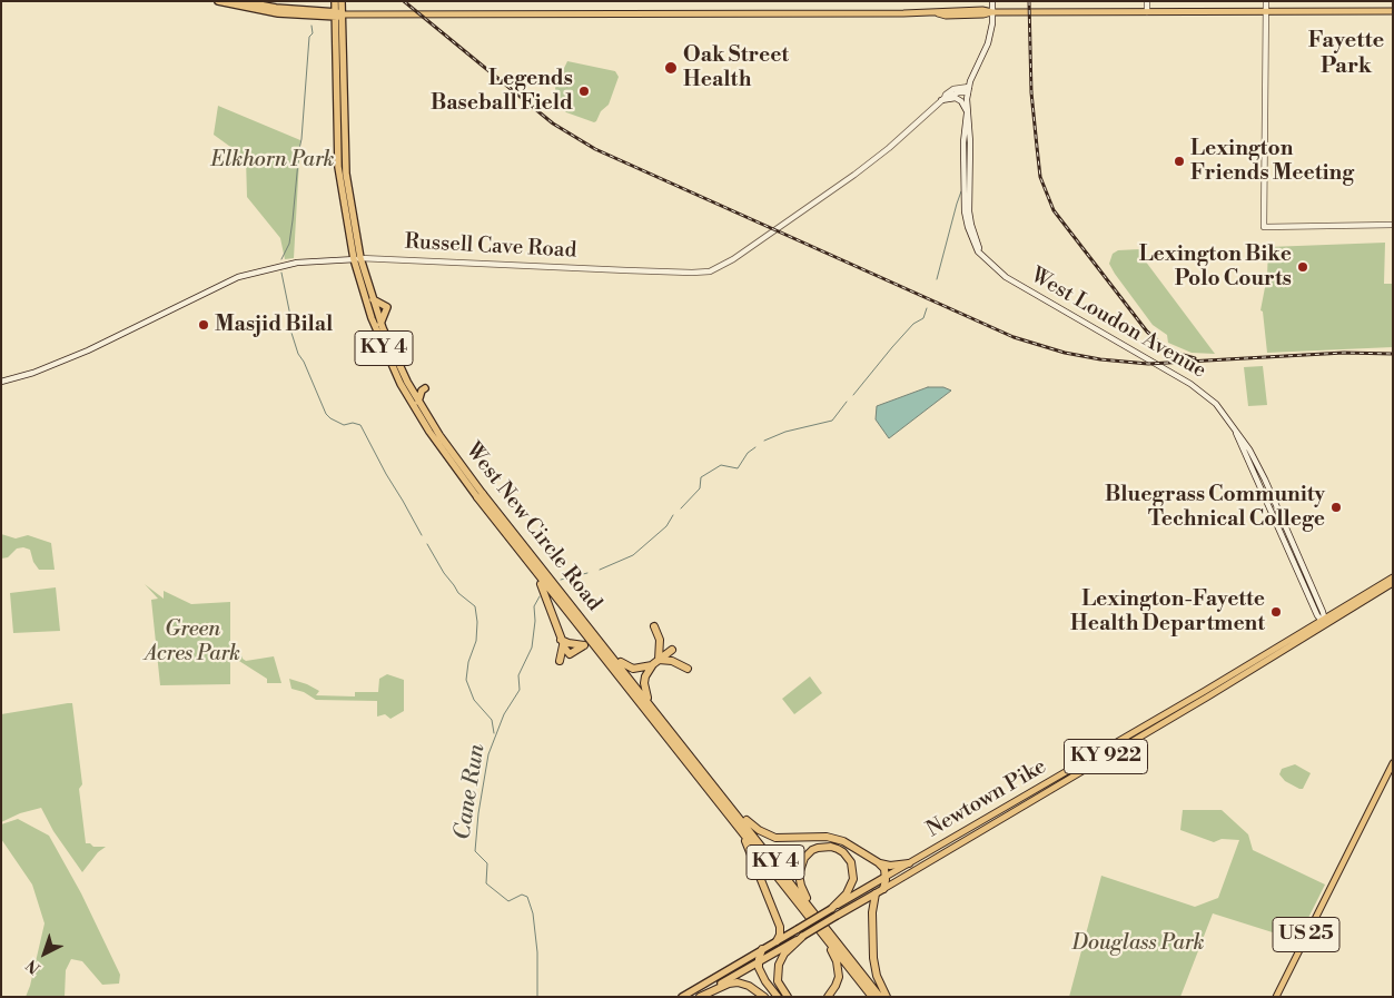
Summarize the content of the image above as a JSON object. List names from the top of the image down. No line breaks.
{"streets":{"highway":["KY 4","West New Circle Road","KY 922","Newtown Pike"],"main road":["Russell Cave Road","West Loudon Avenue","US 25"]},"crossings":[["Russell Cave Road","West Loudon Avenue"],["Russell Cave Road","West New Circle Road"],["West Loudon Avenue","Newtown Pike"]],"districts":["Fayette Park"],"water":["Cane Run"],"parks":["Elkhorn Park","Green Acres Park","Douglass Park"],"places":["Oak Street Health","Legends Baseball Field","Lexington Friends Meeting","Lexington Bike Polo Courts","Masjid Bilal","Bluegrass Community Technical College","Lexington-Fayette Health Department"],"north":"bottom left"}
